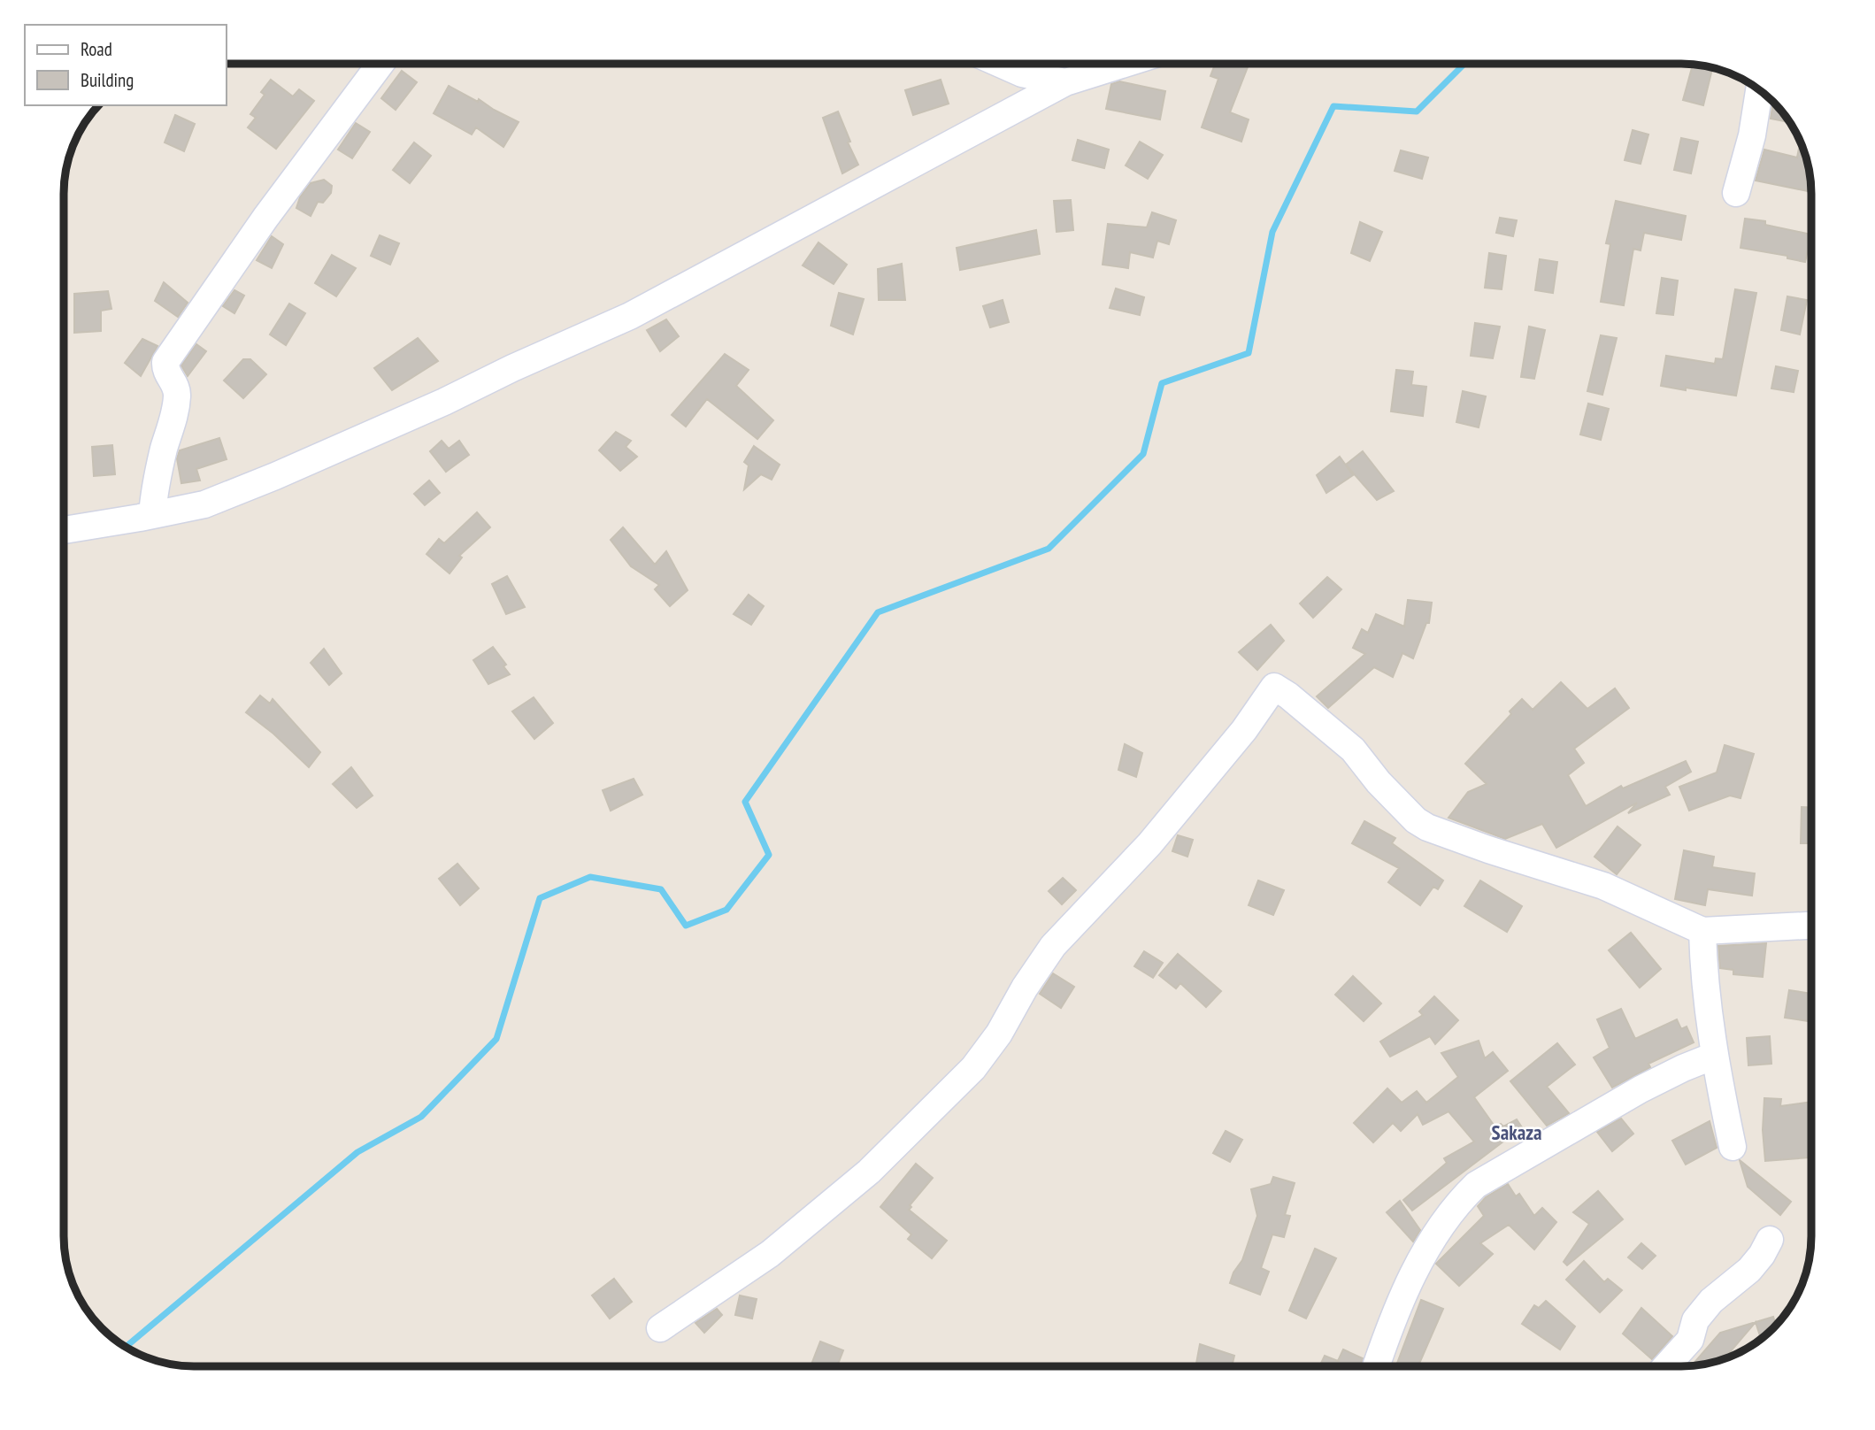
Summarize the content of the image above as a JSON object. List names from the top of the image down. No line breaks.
{"districts":["Sakaza"],"legend":["Road","Building"]}
